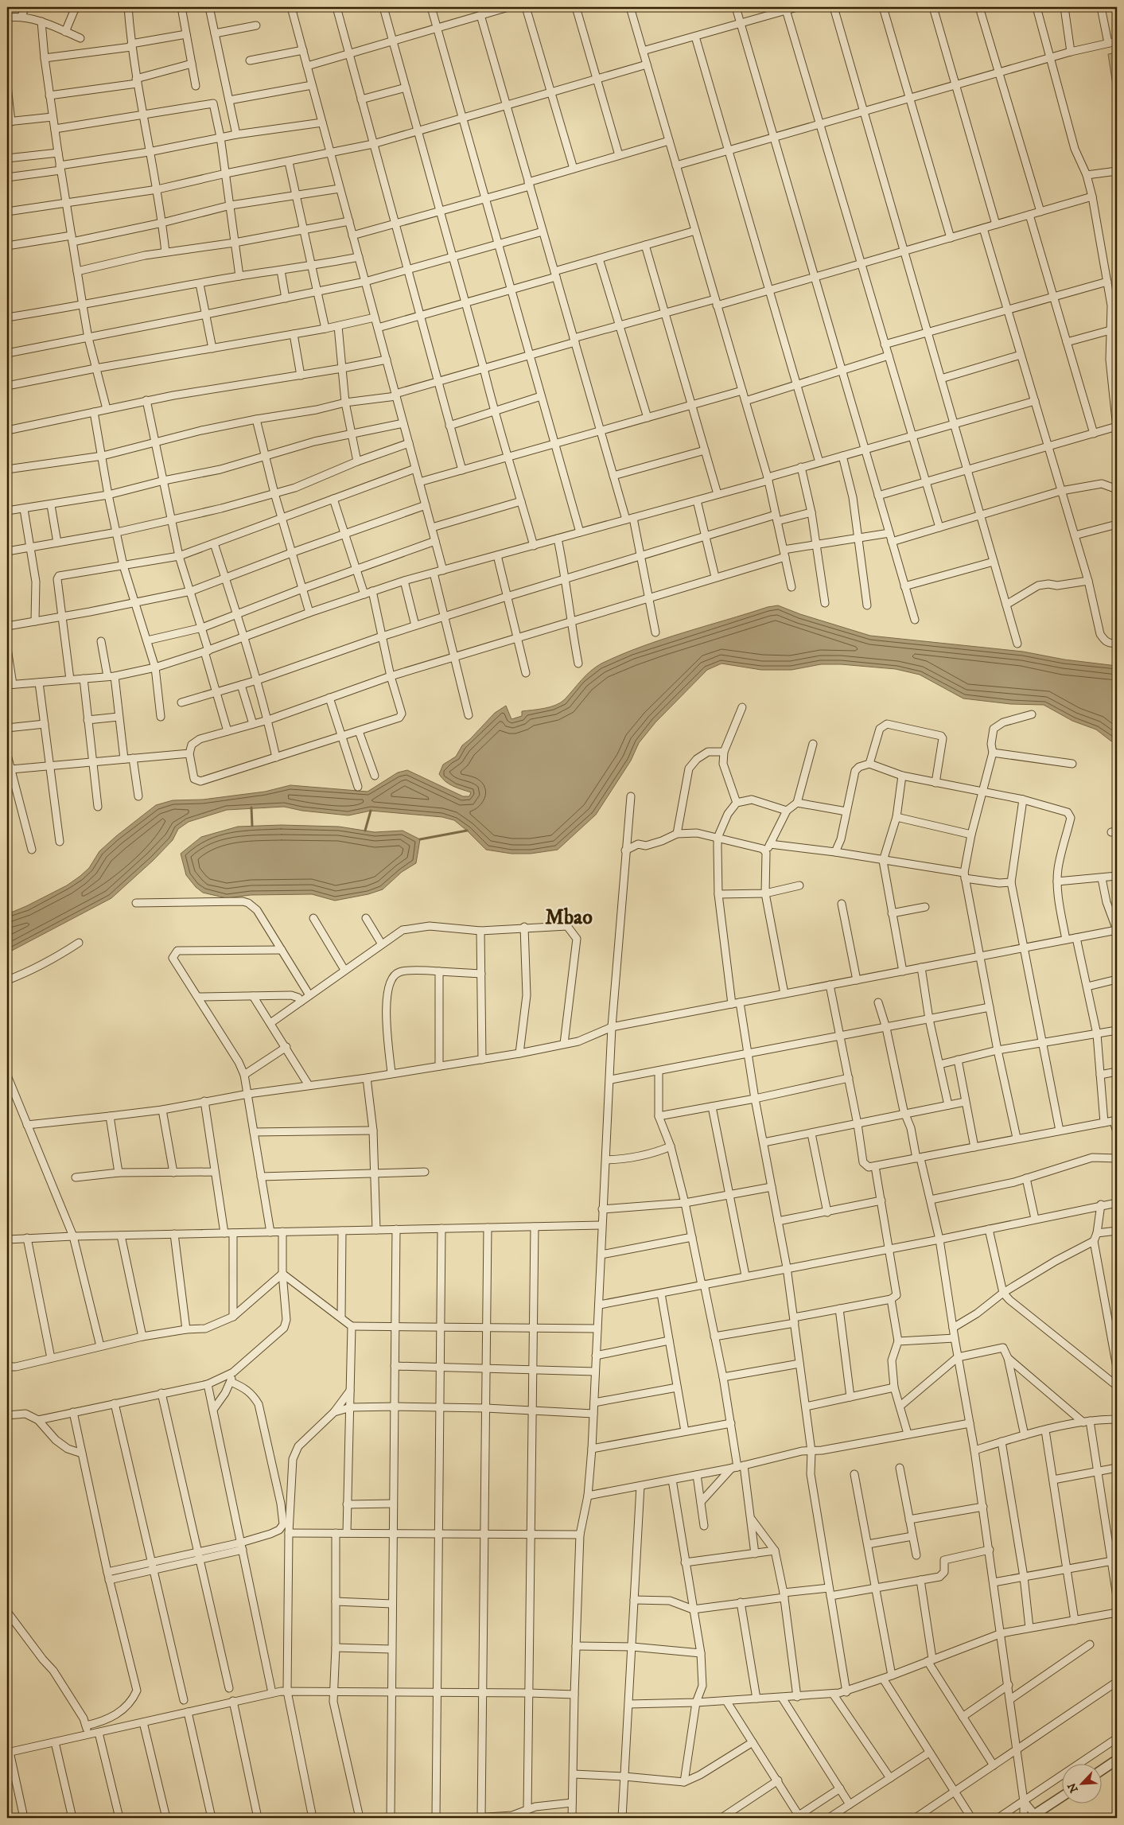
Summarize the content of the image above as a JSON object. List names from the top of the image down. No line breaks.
{"districts":["Mbao"],"north":"bottom left"}
